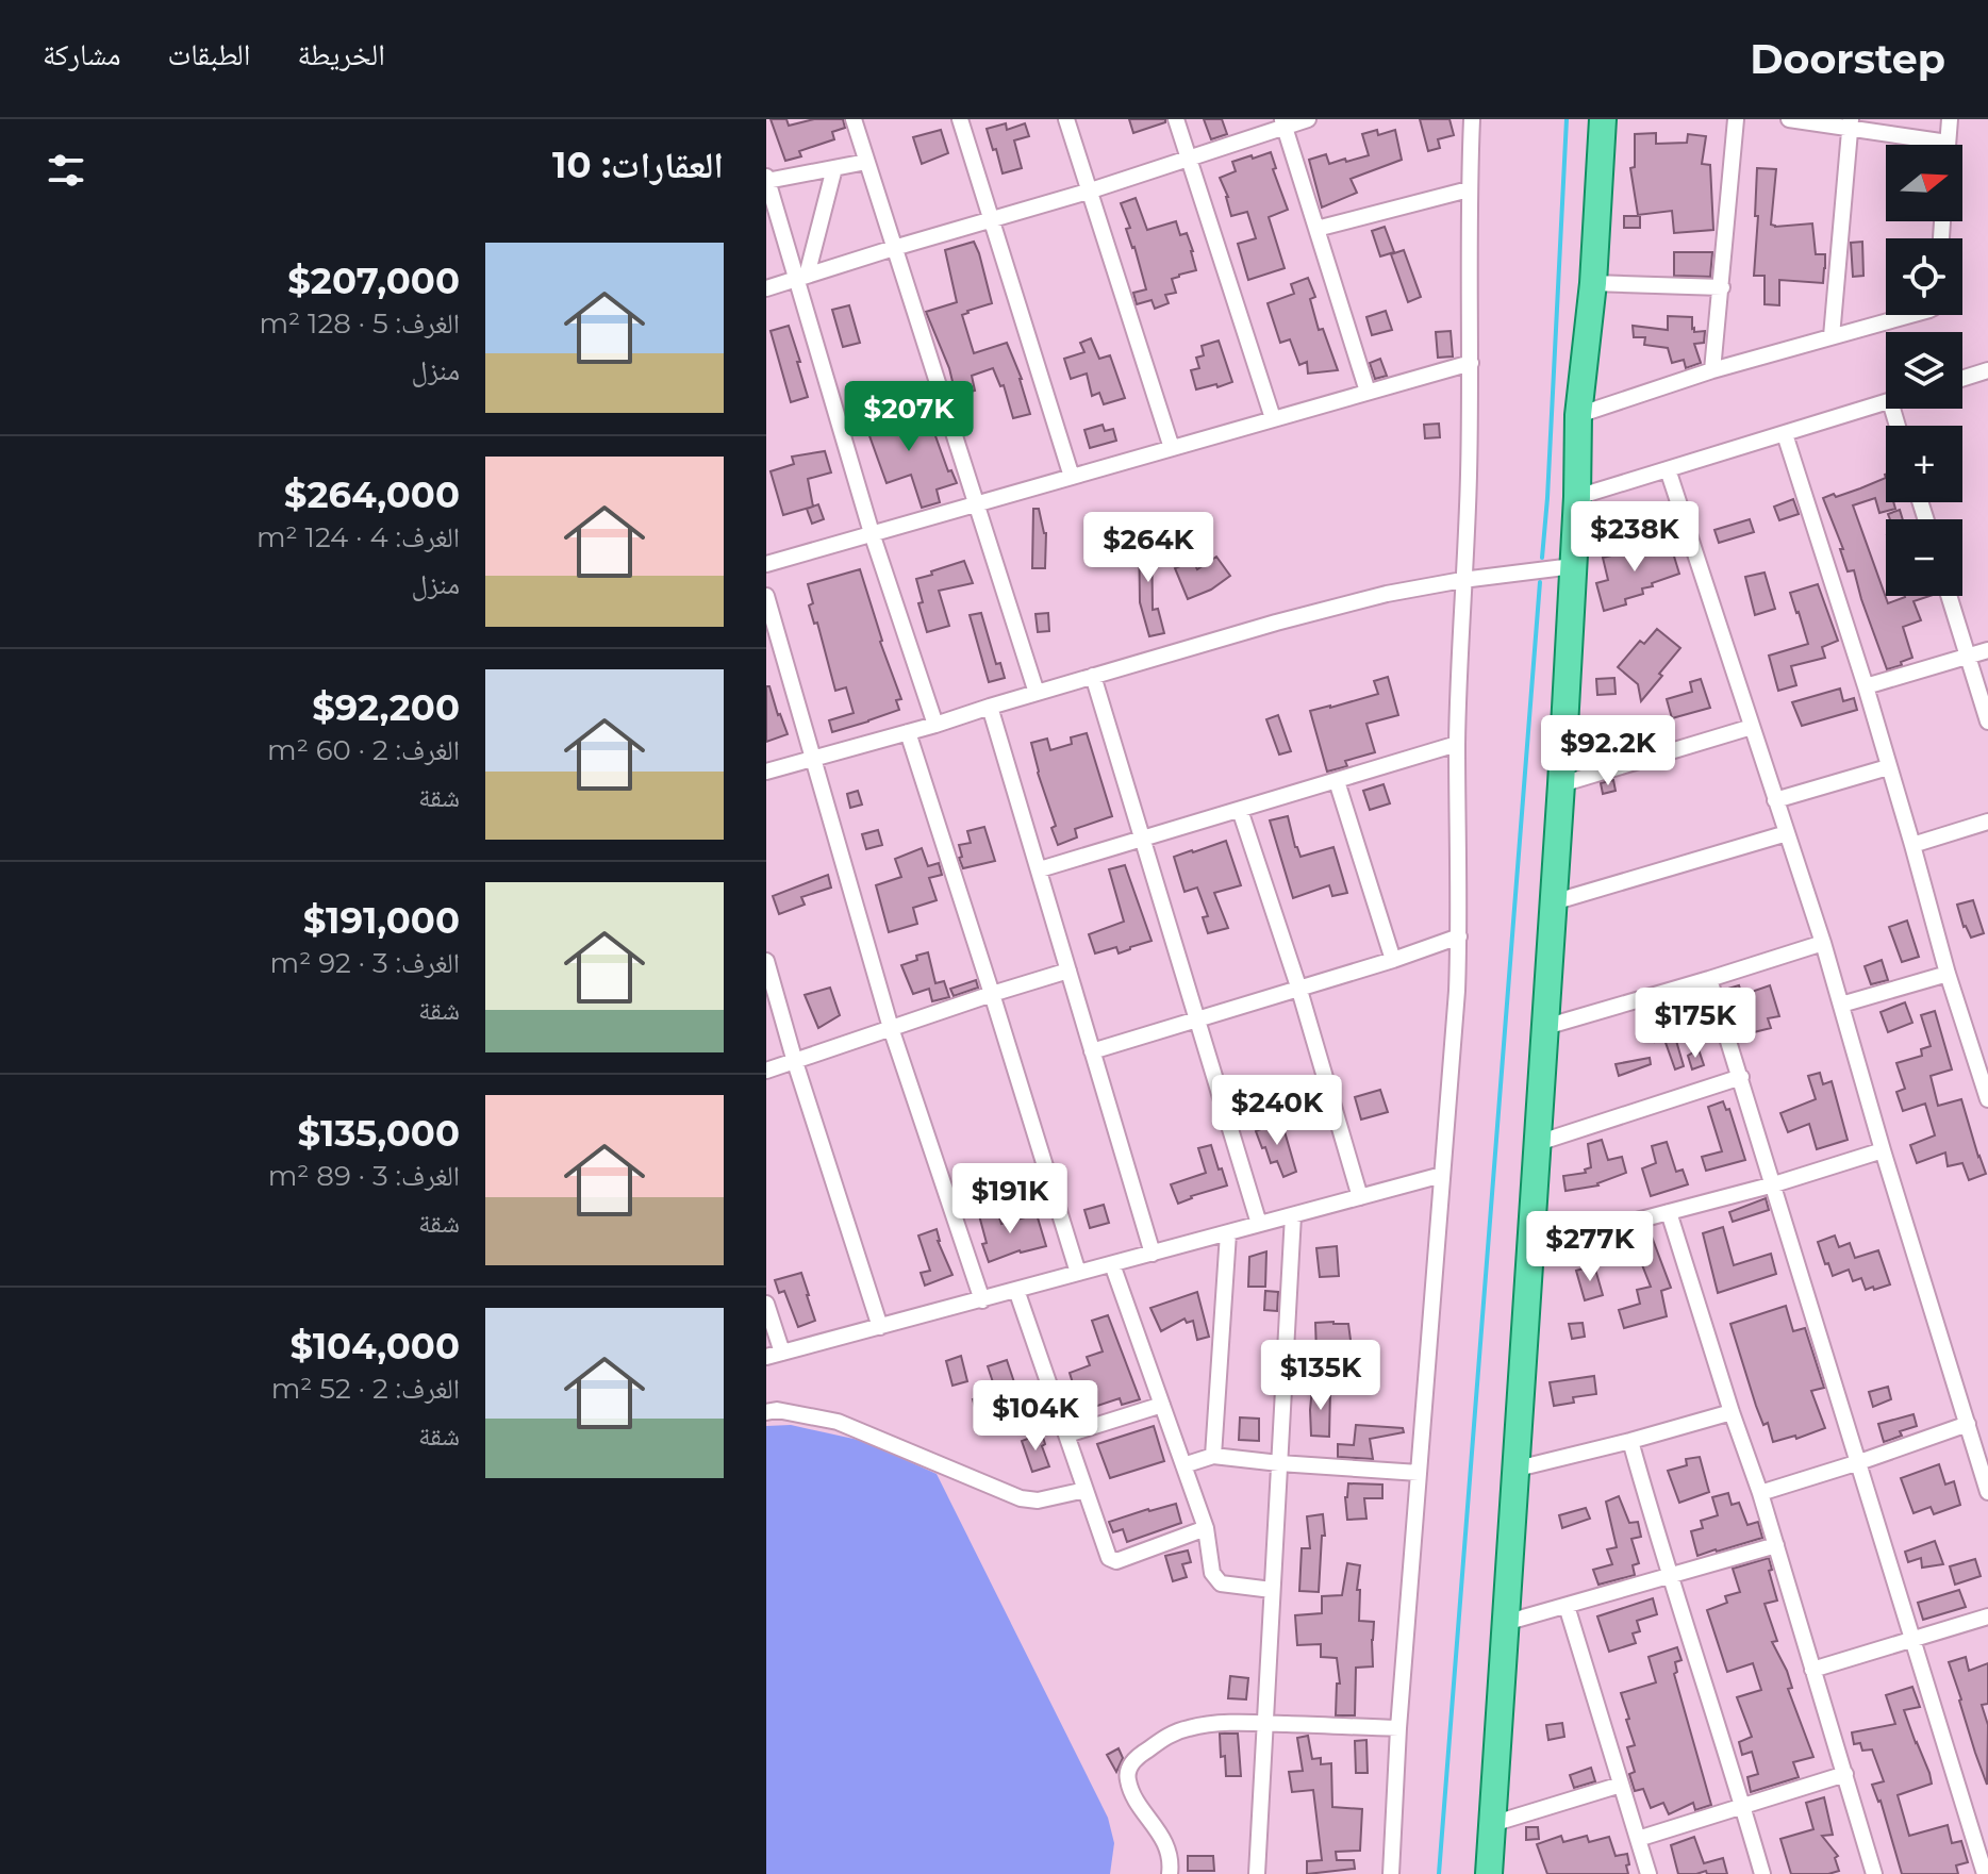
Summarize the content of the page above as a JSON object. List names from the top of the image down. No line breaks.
{"north":"right","page":{"header":"Doorstep","nav":["الخريطة","الطبقات","مشاركة"],"heading":"العقارات: 10","map_buttons":["+","−"],"list":[{"name":"$207,000","note":"الغرف: 5 · 128 m² · منزل"},{"name":"$264,000","note":"الغرف: 4 · 124 m² · منزل"},{"name":"$92,200","note":"الغرف: 2 · 60 m² · شقة"},{"name":"$191,000","note":"الغرف: 3 · 92 m² · شقة"},{"name":"$135,000","note":"الغرف: 3 · 89 m² · شقة"},{"name":"$104,000","note":"الغرف: 2 · 52 m² · شقة"}],"price":["$207K","$238K","$264K","$92.2K","$175K","$240K","$191K","$277K","$135K","$104K"]}}
